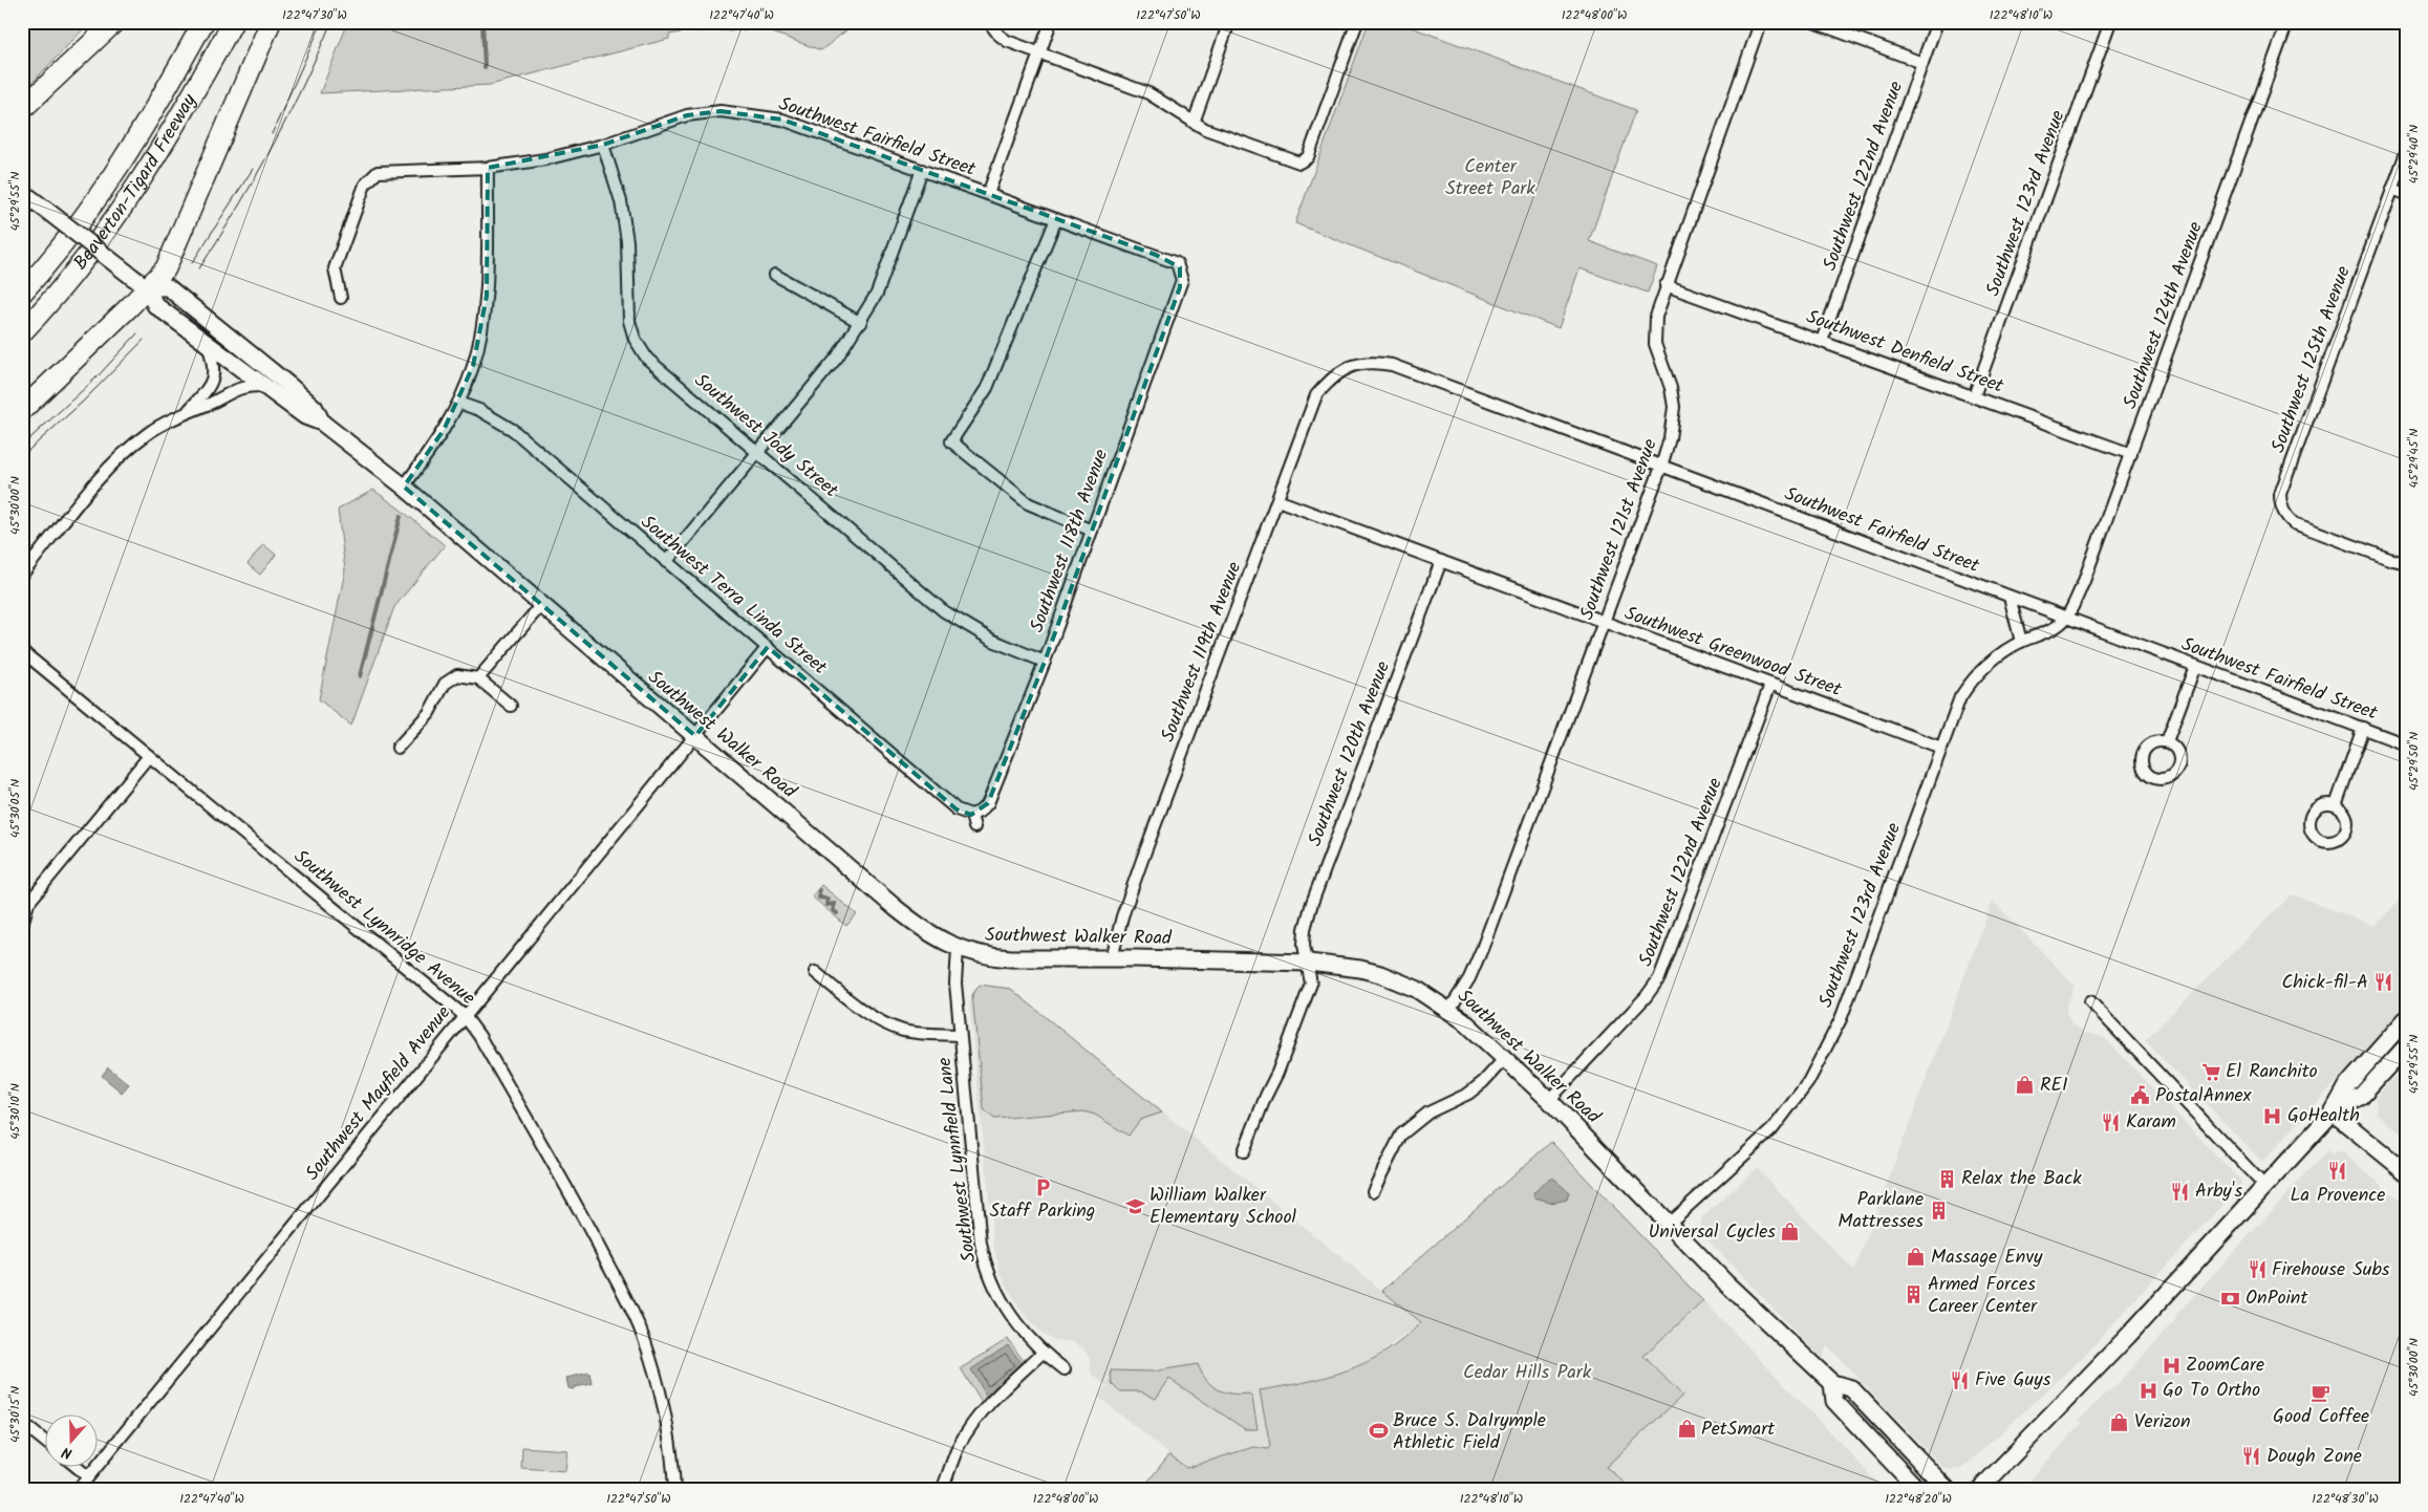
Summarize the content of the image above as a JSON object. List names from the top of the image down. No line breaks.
{"streets":{"highway":["Beaverton-Tigard Freeway"],"main road":["Southwest Walker Road"],"street":["Southwest Fairfield Street","Southwest 122nd Avenue","Southwest 123rd Avenue","Southwest 124th Avenue","Southwest Denfield Street","Southwest 125th Avenue","Southwest Jody Street","Southwest 121st Avenue","Southwest 118th Avenue","Southwest Terra Linda Street","Southwest 119th Avenue","Southwest Greenwood Street","Southwest 120th Avenue","Southwest Lynnridge Avenue","Southwest Mayfield Avenue","Southwest Lynnfield Lane"]},"crossings":[["Southwest Fairfield Street","Southwest 123rd Avenue"],["Southwest Fairfield Street","Southwest 124th Avenue"],["Southwest Fairfield Street","Southwest Jody Street"],["Southwest Fairfield Street","Southwest 121st Avenue"],["Southwest Fairfield Street","Southwest 118th Avenue"],["Southwest Fairfield Street","Southwest 119th Avenue"],["Southwest 122nd Avenue","Southwest Denfield Street"],["Southwest 122nd Avenue","Southwest Greenwood Street"],["Southwest 122nd Avenue","Southwest Walker Road"],["Southwest 123rd Avenue","Southwest 124th Avenue"],["Southwest 123rd Avenue","Southwest Denfield Street"],["Southwest 123rd Avenue","Southwest Greenwood Street"],["Southwest 123rd Avenue","Southwest Walker Road"],["Southwest 124th Avenue","Southwest Denfield Street"],["Southwest Denfield Street","Southwest 121st Avenue"],["Southwest Jody Street","Southwest 118th Avenue"],["Southwest 121st Avenue","Southwest Greenwood Street"],["Southwest 121st Avenue","Southwest Walker Road"],["Southwest 118th Avenue","Southwest Terra Linda Street"],["Southwest Terra Linda Street","Southwest Mayfield Avenue"],["Southwest 119th Avenue","Southwest Greenwood Street"],["Southwest 119th Avenue","Southwest Walker Road"],["Southwest Greenwood Street","Southwest 120th Avenue"],["Southwest Walker Road","Southwest 120th Avenue"],["Southwest Walker Road","Southwest Mayfield Avenue"],["Southwest Walker Road","Southwest Lynnfield Lane"],["Southwest Lynnridge Avenue","Southwest Mayfield Avenue"]],"parks":["Center Street Park","Cedar Hills Park"],"places":{"restaurant":["Chick-fil-A","Karam","La Provence","Arby's","Firehouse Subs","Five Guys","Dough Zone"],"supermarket":["El Ranchito"],"shop":["REI","Universal Cycles","Massage Envy","Verizon","PetSmart"],"public building":["PostalAnnex"],"hospital":["GoHealth","ZoomCare","Go To Ortho"],"building":["Relax the Back","Parklane Mattresses","Armed Forces Career Center"],"parking":["Staff Parking"],"school or university":["William Walker Elementary School"],"bank":["OnPoint"],"cafe":["Good Coffee"],"sports":["Bruce S. DaIrymple Athletic Field"]},"north":"bottom","coordinates":["122°47'30\"W","122°47'40\"W","122°47'50\"W","122°48'00\"W","122°48'10\"W","45°29'40\"N","45°29'55\"N","45°29'45\"N","45°30'00\"N","45°29'50\"N","45°30'05\"N","45°30'10\"N","45°30'15\"N","122°48'20\"W","122°48'30\"W"]}
